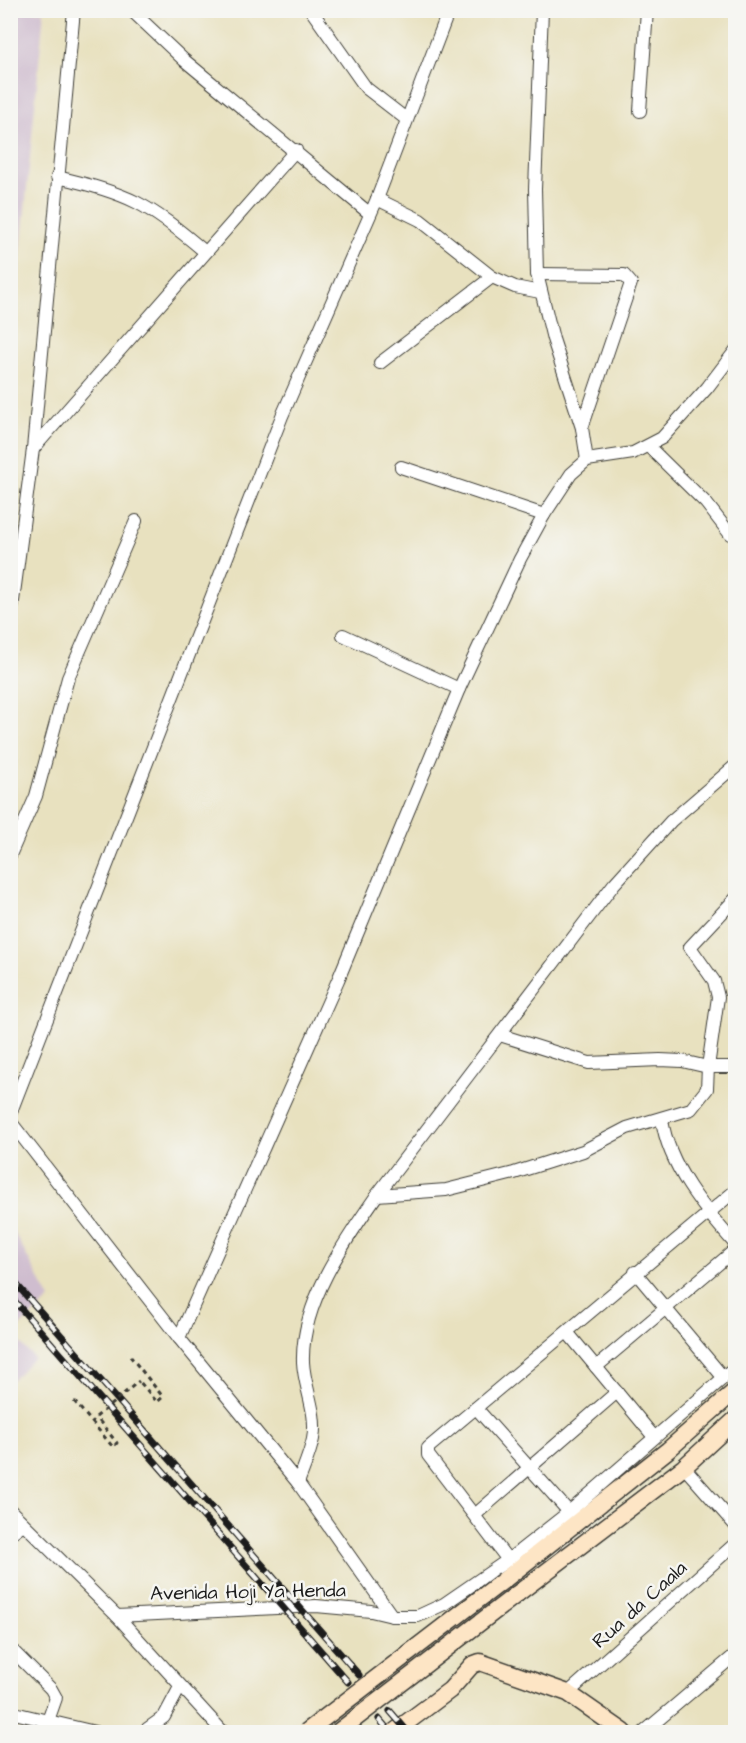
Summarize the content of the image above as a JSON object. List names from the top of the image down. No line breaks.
{"streets":{"street":["Avenida Hoji Ya Henda","Rua da Caala"]}}
